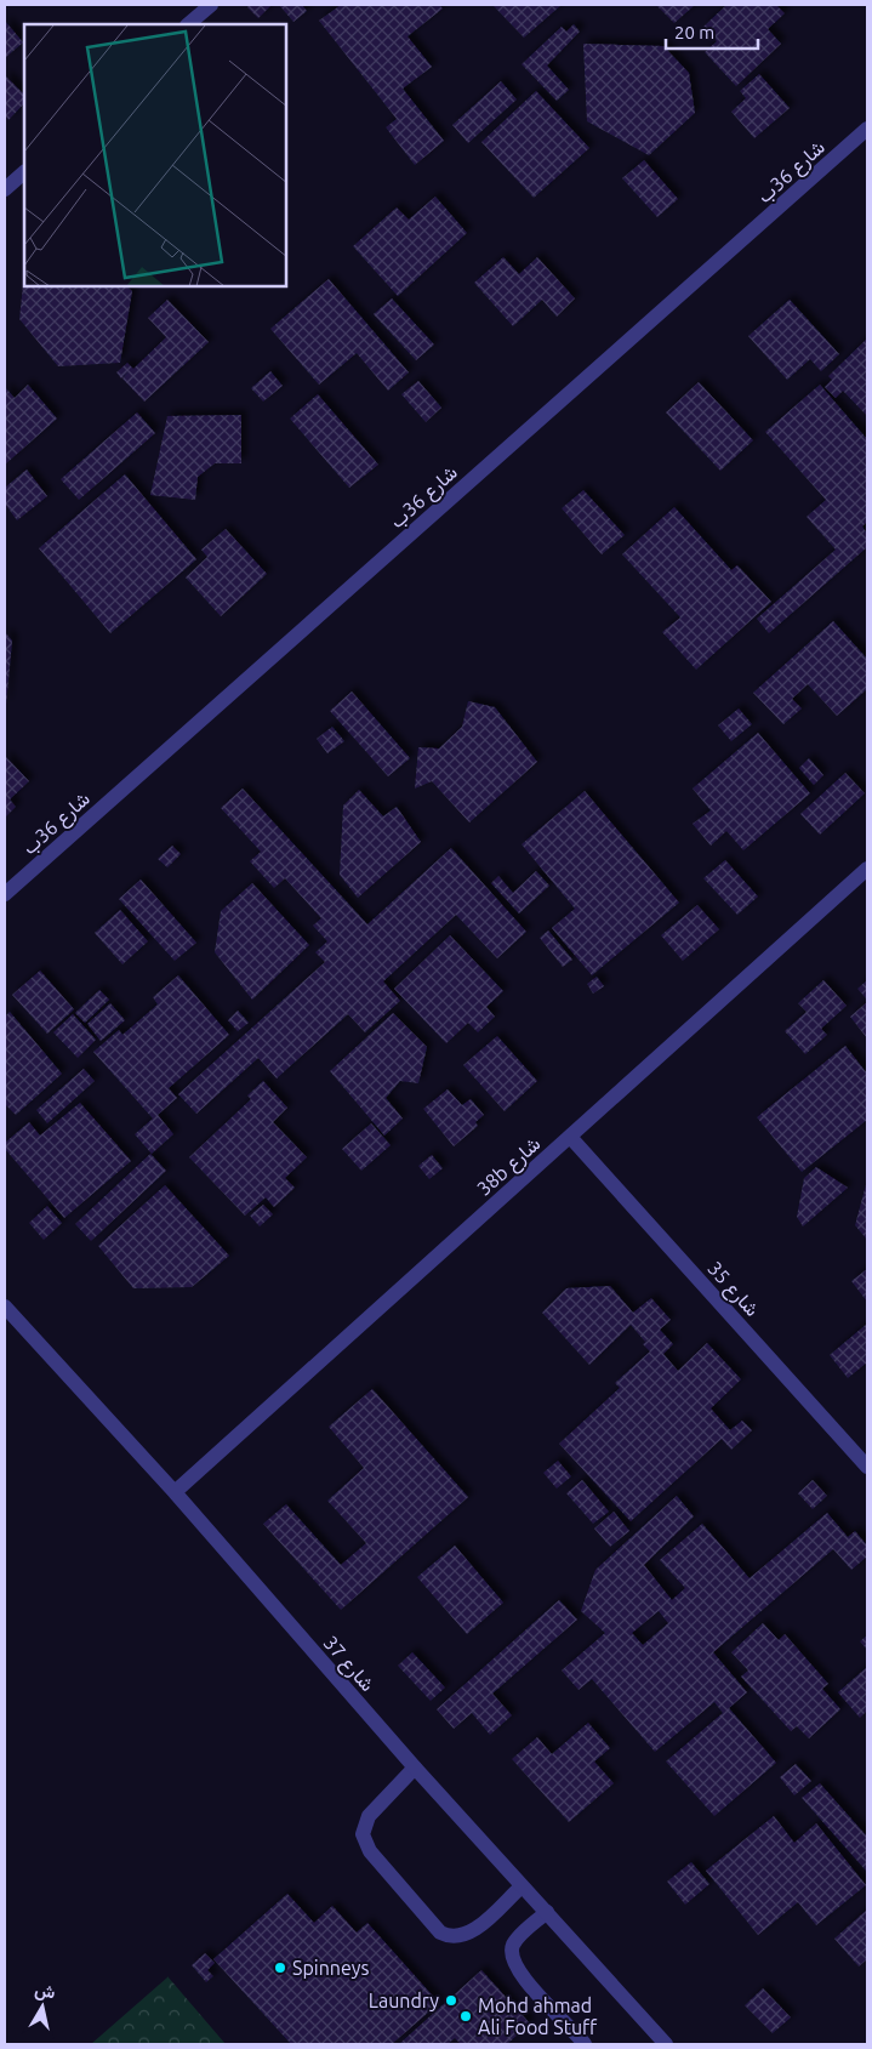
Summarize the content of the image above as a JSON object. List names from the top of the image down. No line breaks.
{"streets":{"street":["شارع 36ب","38b شارع","شارع 35","شارع 37"]},"crossings":[["38b شارع","شارع 35"],["38b شارع","شارع 37"]],"places":["Spinneys","Laundry","Mohd ahmad Ali Food Stuff"],"scale_bar":"20 m","north":"top"}
